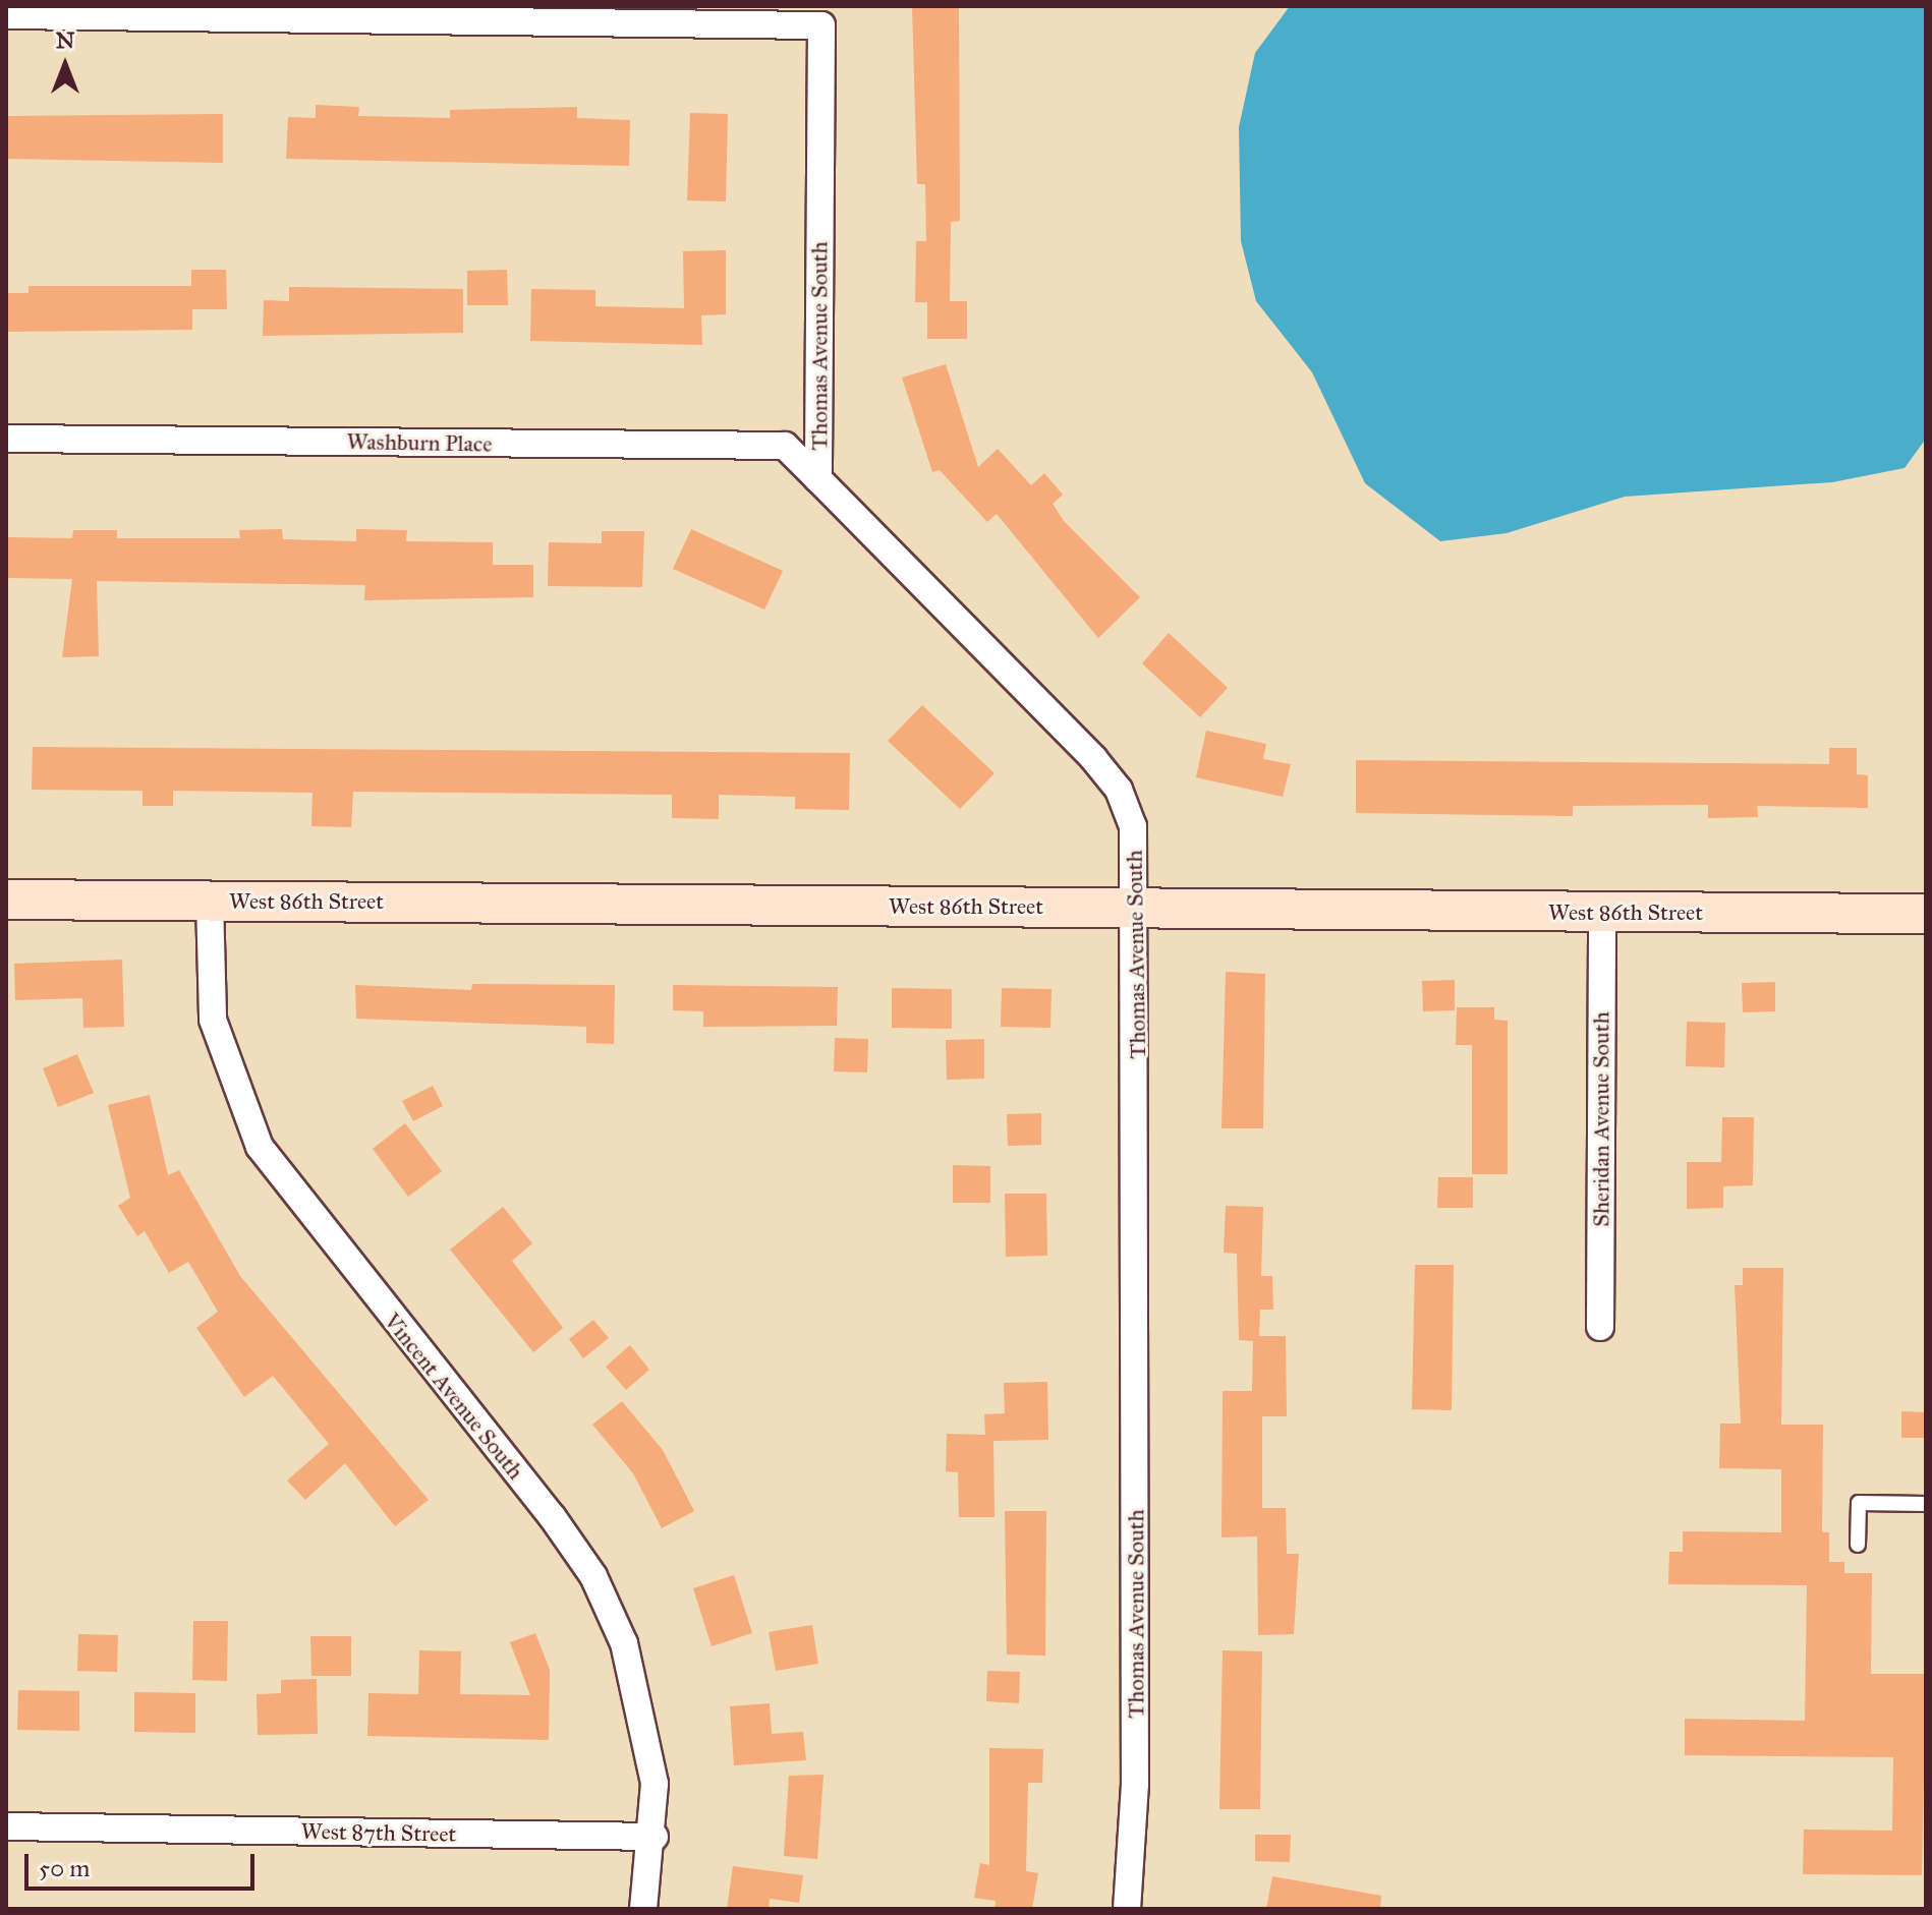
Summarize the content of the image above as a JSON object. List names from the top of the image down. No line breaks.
{"streets":{"street":["Thomas Avenue South","Washburn Place","West 86th Street","Sheridan Avenue South","Vincent Avenue South","West 87th Street"]},"crossings":[["Thomas Avenue South","Washburn Place"],["Thomas Avenue South","West 86th Street"],["West 86th Street","Sheridan Avenue South"],["West 86th Street","Vincent Avenue South"],["Vincent Avenue South","West 87th Street"]],"scale_bar":"50 m","north":"top"}
